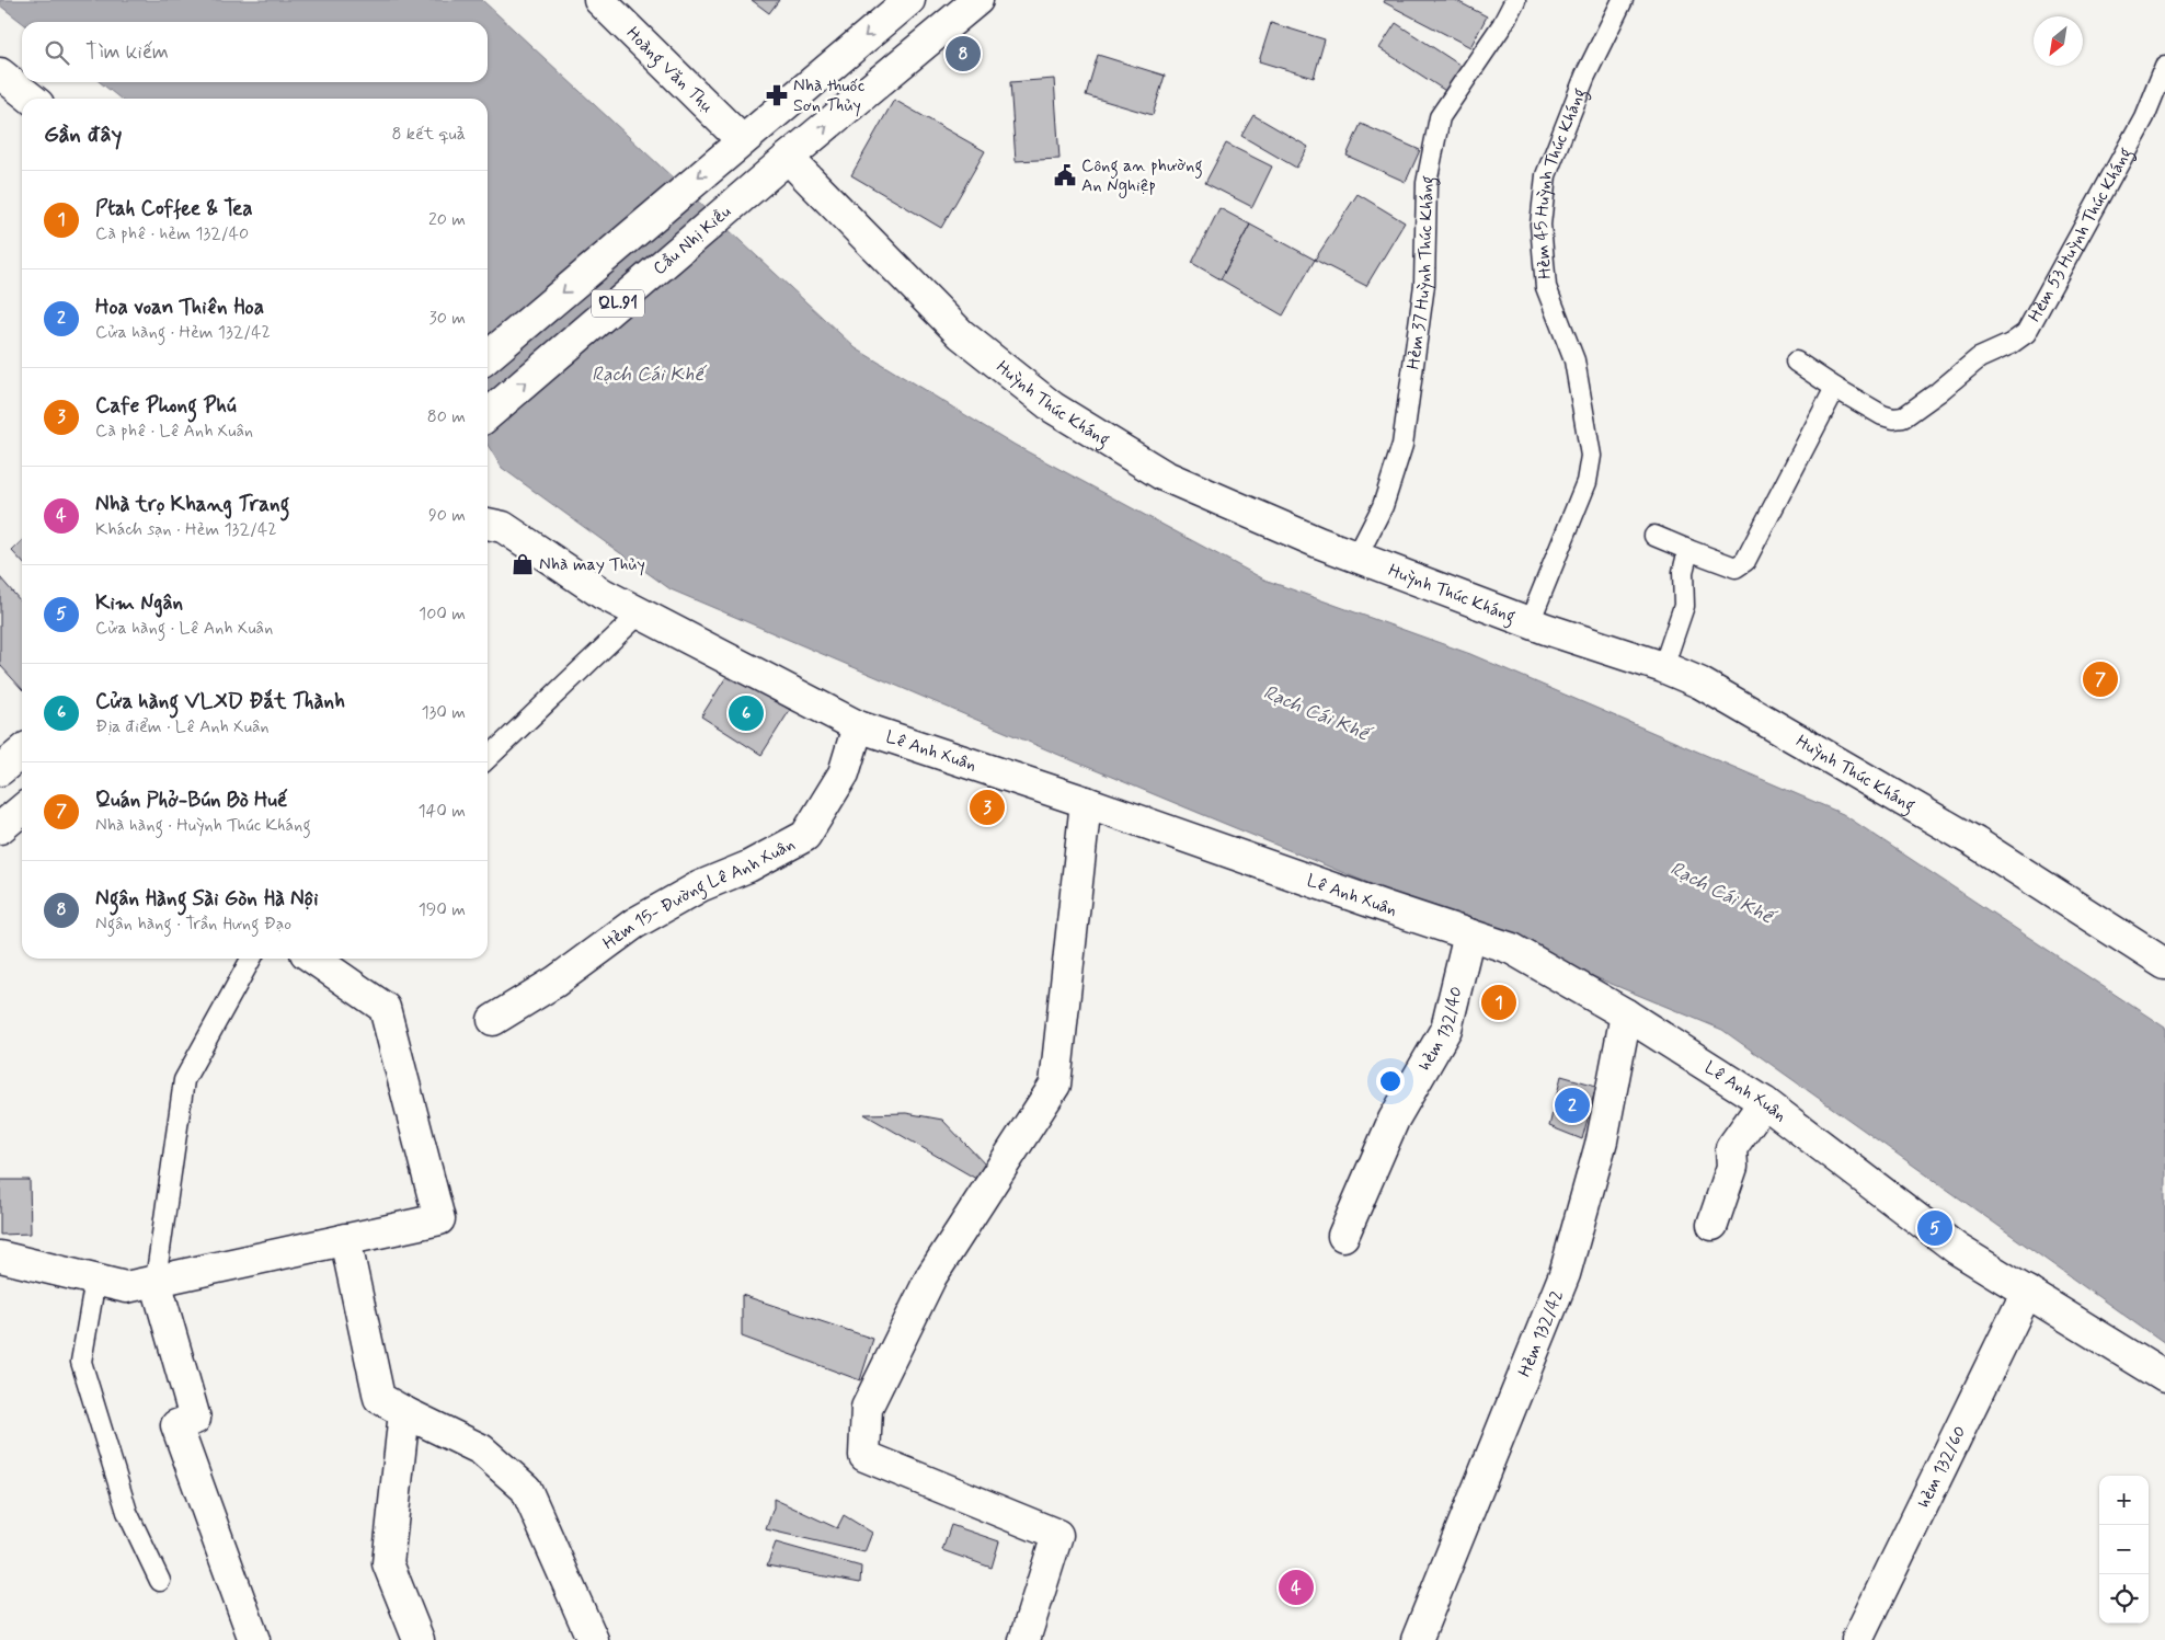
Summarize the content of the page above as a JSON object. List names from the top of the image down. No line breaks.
{"streets":{"main road":["Hoàng Văn Thụ","Cầu Nhị Kiều","QL.91","Huỳnh Thúc Kháng","Lê Anh Xuân","Hẻm 15- Đường Lê Anh Xuân","hẻm 132/40","Hẻm 132/42","hẻm 132/60"],"lane":["Hẻm 45 Huỳnh Thúc Kháng","Hẻm 53 Huỳnh Thúc Kháng","Hẻm 37 Huỳnh Thúc Kháng"]},"crossings":[["Hoàng Văn Thụ","QL.91"],["Hẻm 45 Huỳnh Thúc Kháng","Huỳnh Thúc Kháng"],["Cầu Nhị Kiều","QL.91"],["Cầu Nhị Kiều","Huỳnh Thúc Kháng"],["Hẻm 37 Huỳnh Thúc Kháng","Huỳnh Thúc Kháng"],["QL.91","Huỳnh Thúc Kháng"],["Lê Anh Xuân","Hẻm 15- Đường Lê Anh Xuân"],["Lê Anh Xuân","hẻm 132/40"],["Lê Anh Xuân","Hẻm 132/42"],["Lê Anh Xuân","hẻm 132/60"]],"water":["Rạch Cái Khế"],"places":{"pharmacy":["Nhà thuốc Sơn Thủy"],"public building":["Công an phường An Nghiệp"],"shop":["Nhà may Thủy"]},"north":"bottom left","page":{"search":"Tìm kiếm","pins":["8","7","6","3","1","2","5","4"],"heading":["Gần đây","8 kết quả"],"list":[{"mark":"1","name":"Ptah Coffee & Tea","note":"Cà phê · hẻm 132/40","value":"20 m"},{"mark":"2","name":"Hoa voan Thiên Hoa","note":"Cửa hàng · Hẻm 132/42","value":"30 m"},{"mark":"3","name":"Cafe Phong Phú","note":"Cà phê · Lê Anh Xuân","value":"80 m"},{"mark":"4","name":"Nhà trọ Khang Trang","note":"Khách sạn · Hẻm 132/42","value":"90 m"},{"mark":"5","name":"Kim Ngân","note":"Cửa hàng · Lê Anh Xuân","value":"100 m"},{"mark":"6","name":"Cửa hàng VLXD Đắt Thành","note":"Địa điểm · Lê Anh Xuân","value":"130 m"},{"mark":"7","name":"Quán Phở-Bún Bò Huế","note":"Nhà hàng · Huỳnh Thúc Kháng","value":"140 m"},{"mark":"8","name":"Ngân Hàng Sài Gòn Hà Nội","note":"Ngân hàng · Trần Hưng Đạo","value":"190 m"}],"map_buttons":["+","−"]}}
